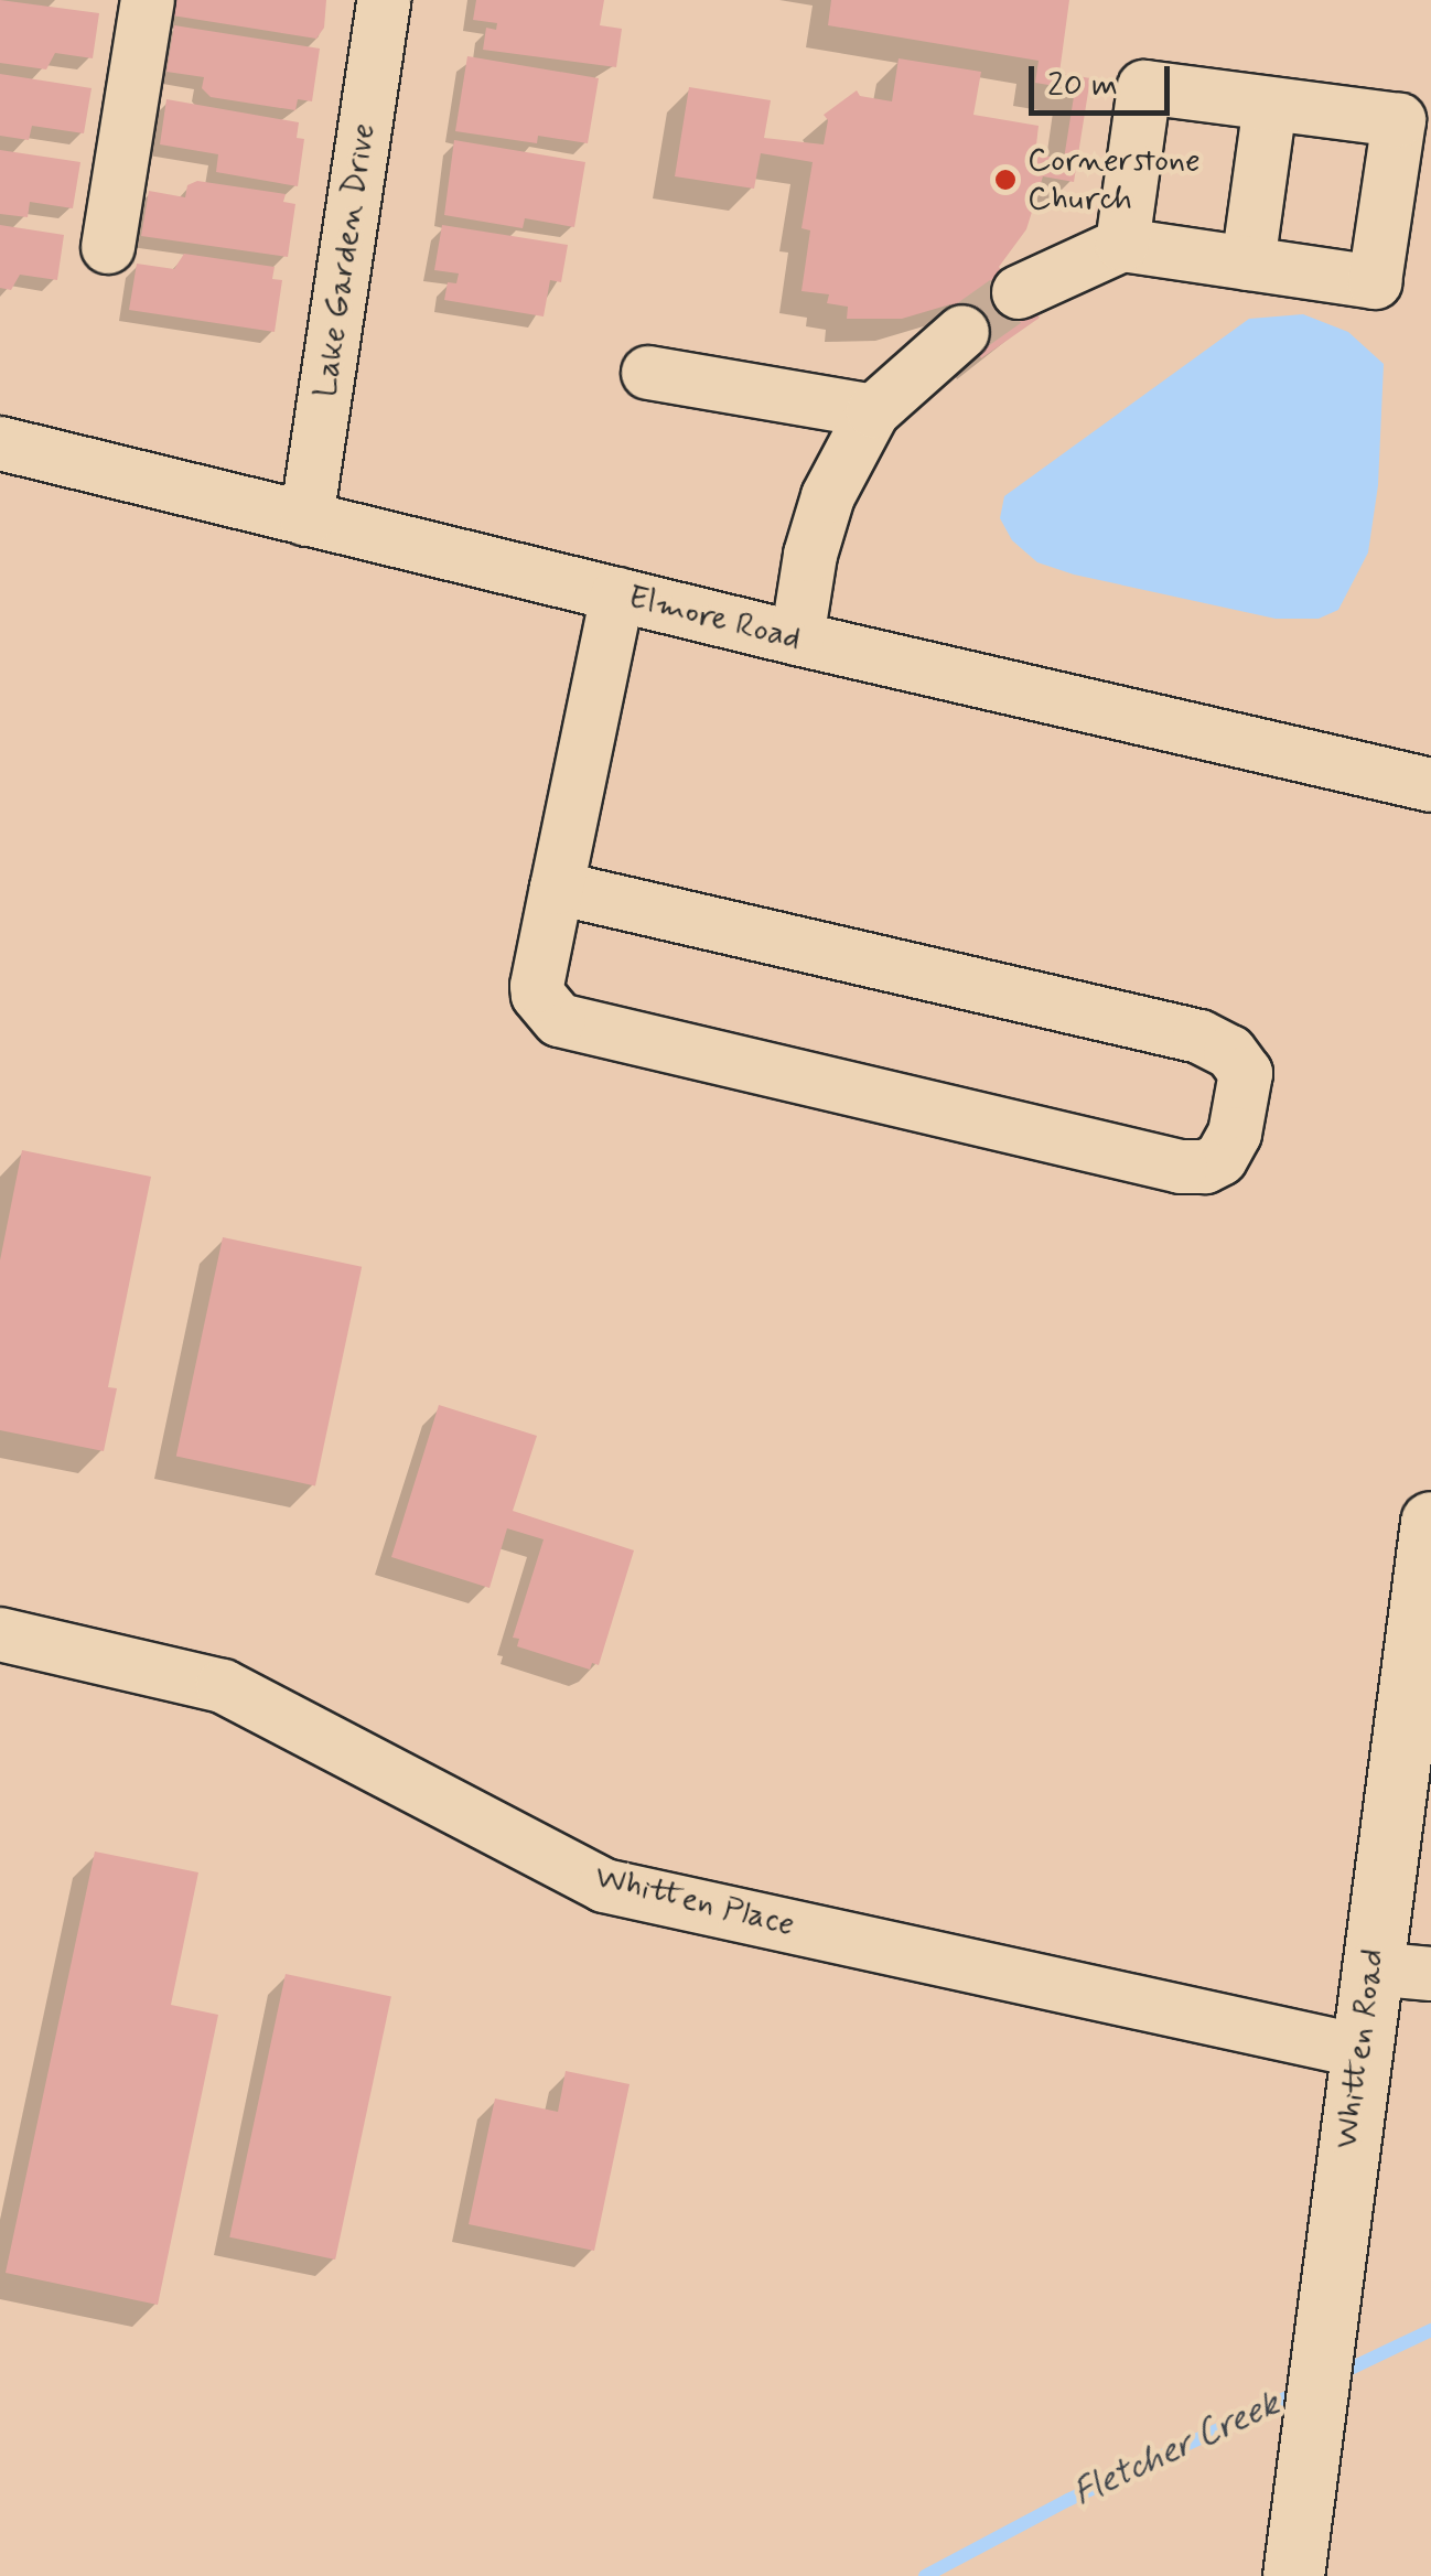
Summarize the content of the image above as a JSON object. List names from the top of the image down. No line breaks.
{"streets":{"main road":["Whitten Road"],"street":["Lake Garden Drive","Elmore Road","Whitten Place"]},"crossings":[["Lake Garden Drive","Elmore Road"],["Whitten Place","Whitten Road"]],"water":["Fletcher Creek"],"places":["Cornerstone Church"],"scale_bar":"20 m"}
